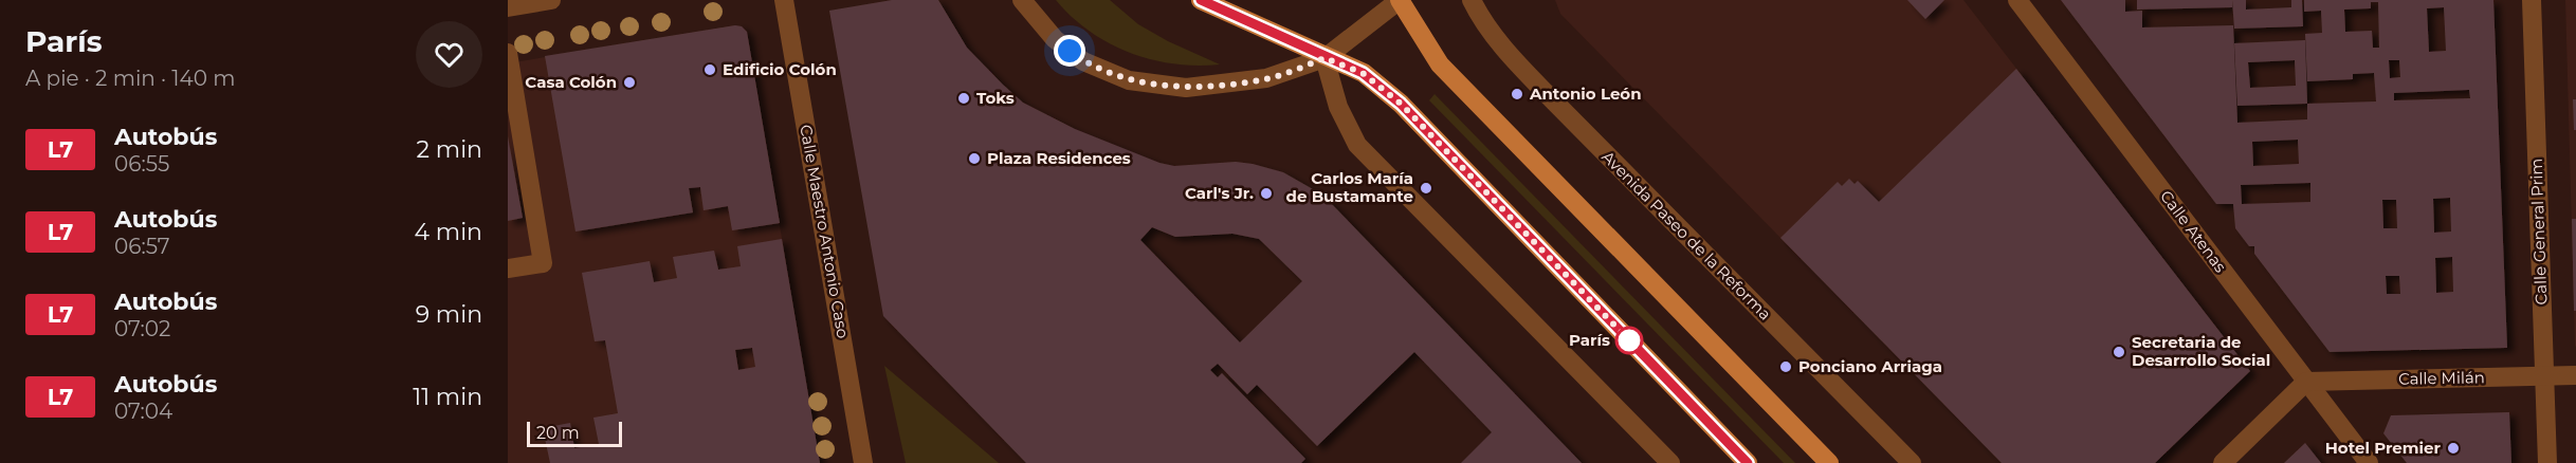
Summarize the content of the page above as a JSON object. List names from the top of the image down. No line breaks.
{"streets":{"street":["Calle Maestro Antonio Caso","Calle Atenas","Calle General Prim","Avenida Paseo de la Reforma","Calle Milán"]},"crossings":[["Calle Atenas","Calle Milán"],["Calle General Prim","Calle Milán"]],"places":["Edificio Colón","Casa Colón","Antonio León","Toks","Plaza Residences","Carlos María de Bustamante","Carl's Jr.","París","Secretaria de Desarrollo Social","Ponciano Arriaga","Hotel Premier"],"lines":["bus line L7"],"scale_bar":"20 m","page":{"heading":["París","A pie · 2 min · 140 m"],"list":[{"mark":"L7","name":"Autobús","note":"06:55","value":"2 min"},{"mark":"L7","name":"Autobús","note":"06:57","value":"4 min"},{"mark":"L7","name":"Autobús","note":"07:02","value":"9 min"},{"mark":"L7","name":"Autobús","note":"07:04","value":"11 min"}],"scale":"20 m"}}
